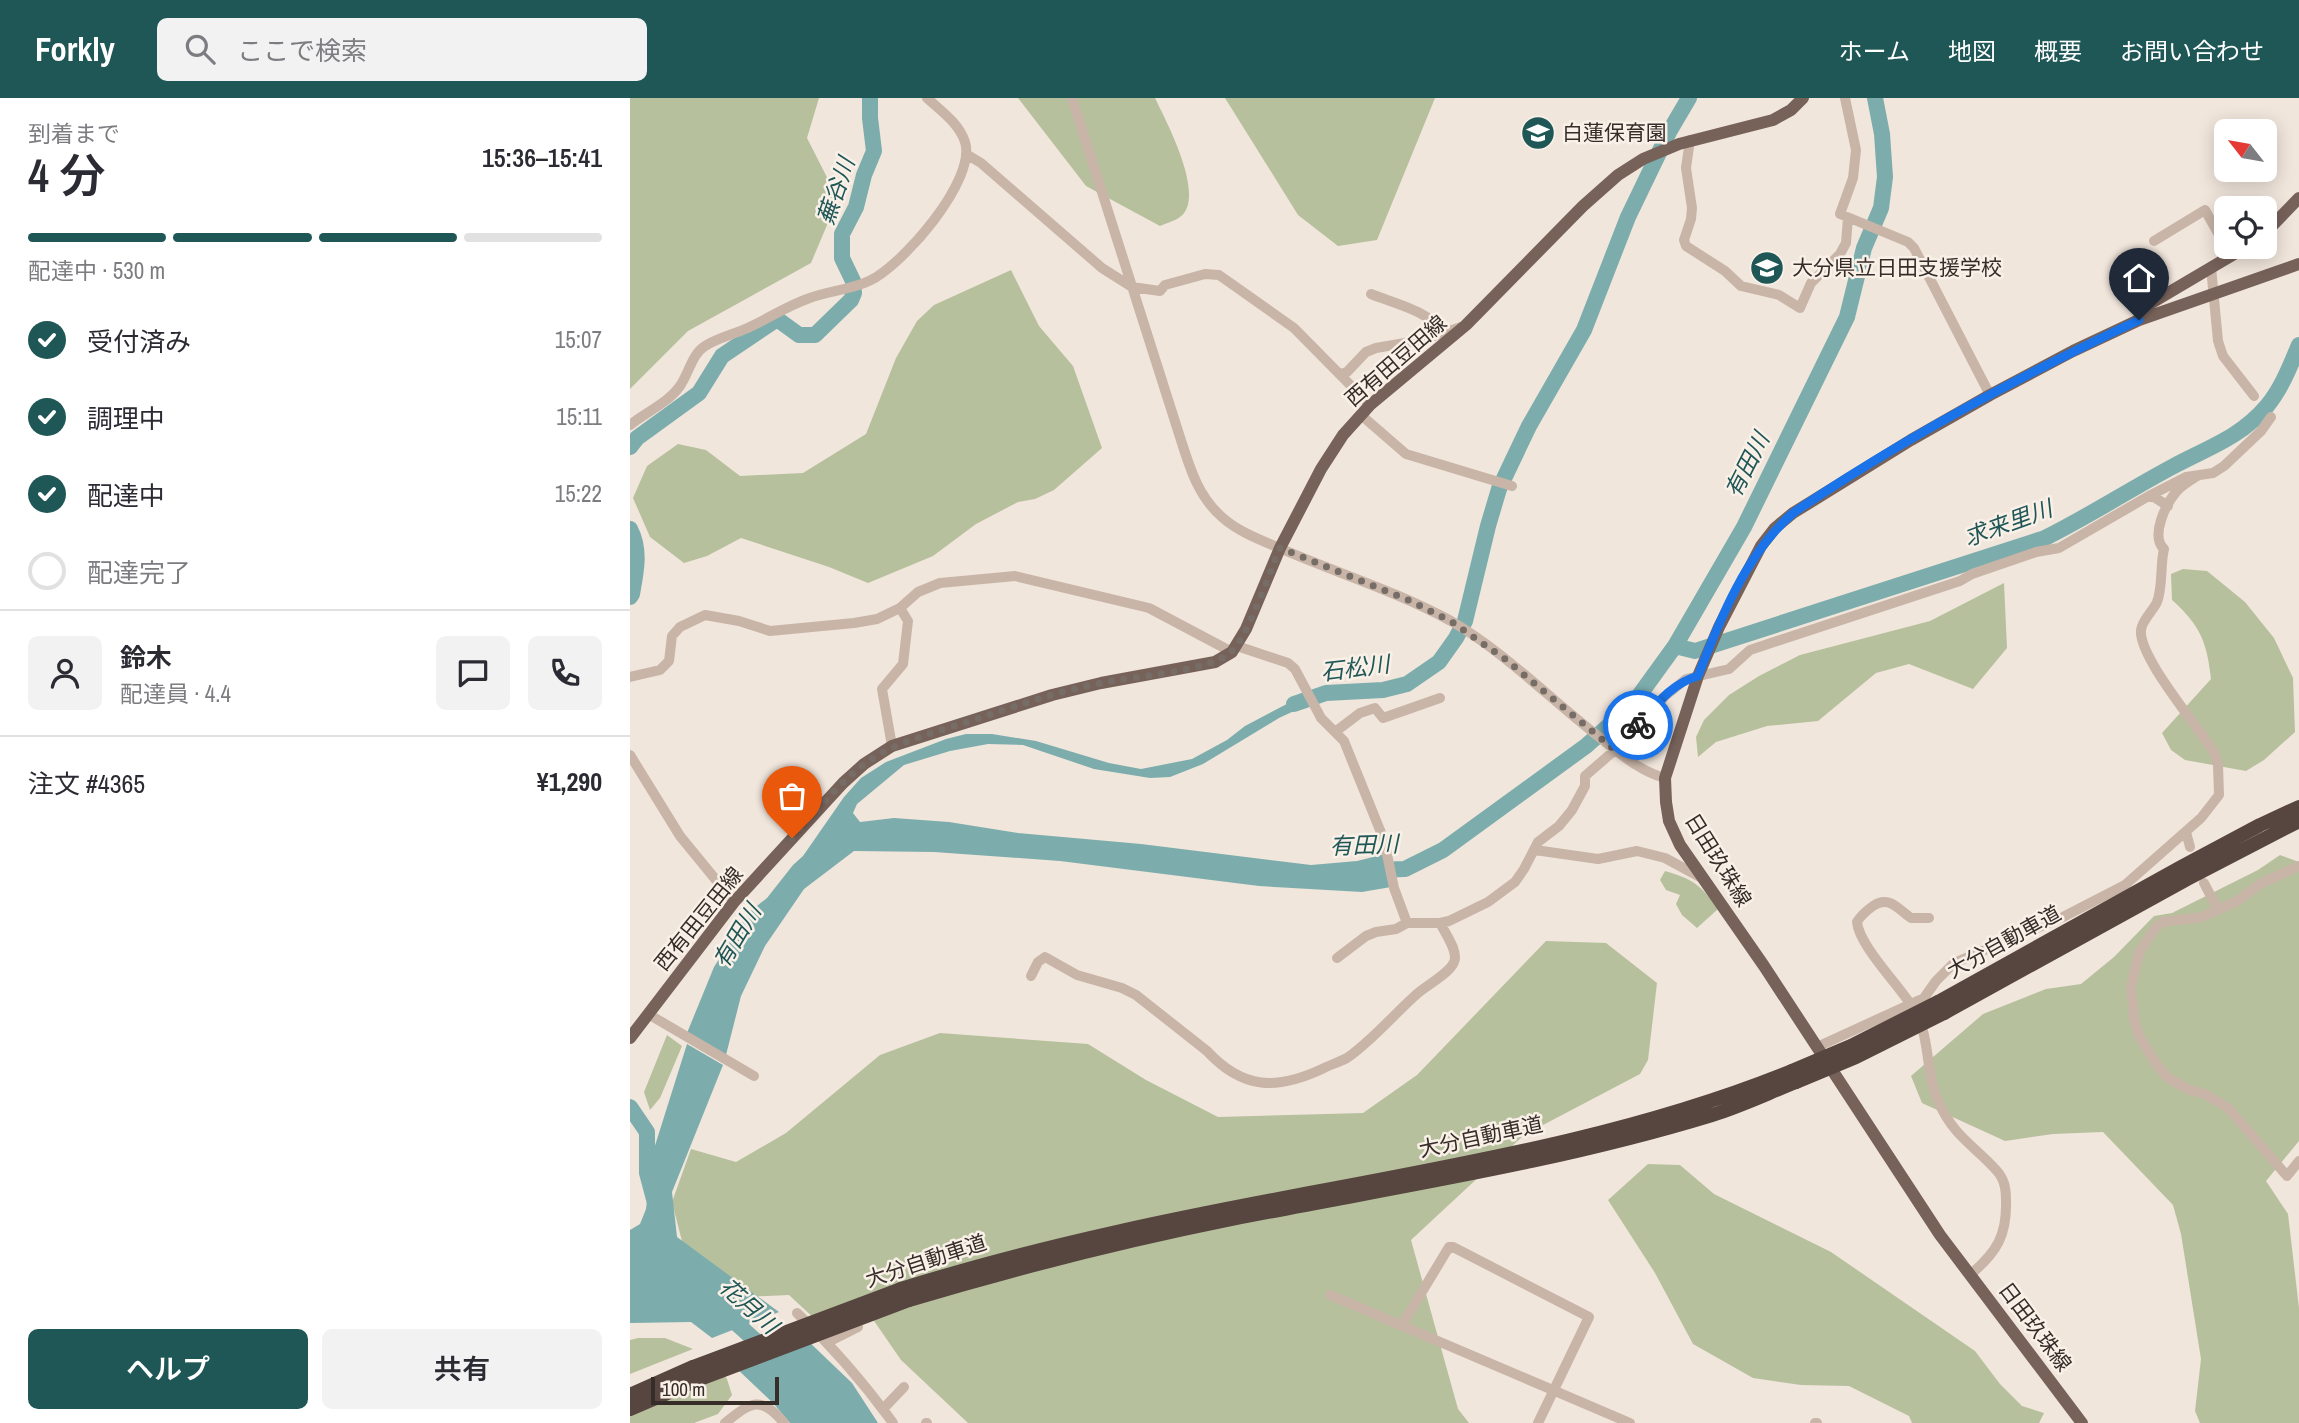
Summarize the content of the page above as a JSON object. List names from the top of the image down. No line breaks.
{"streets":{"highway":["大分自動車道"],"main road":["西有田豆田線","日田玖珠線"]},"water":["蕪谷川","有田川","求来里川","石松川","花月川"],"places":{"school or university":["白蓮保育園","大分県立日田支援学校"]},"scale_bar":"100 m","north":"top left","page":{"header":"Forkly","search":"ここで検索","nav":["ホーム","地図","概要","お問い合わせ"],"heading":["4 分","到着まで","15:36–15:41"],"panel":["鈴木","配達員 · 4.4","注文 #4365","¥1,290"],"bar":"配達中 · 530 m","list":[["受付済み","15:07"],["調理中","15:11"],["配達中","15:22"],"配達完了"],"buttons":["ヘルプ","共有"],"scale":"100 m"}}
